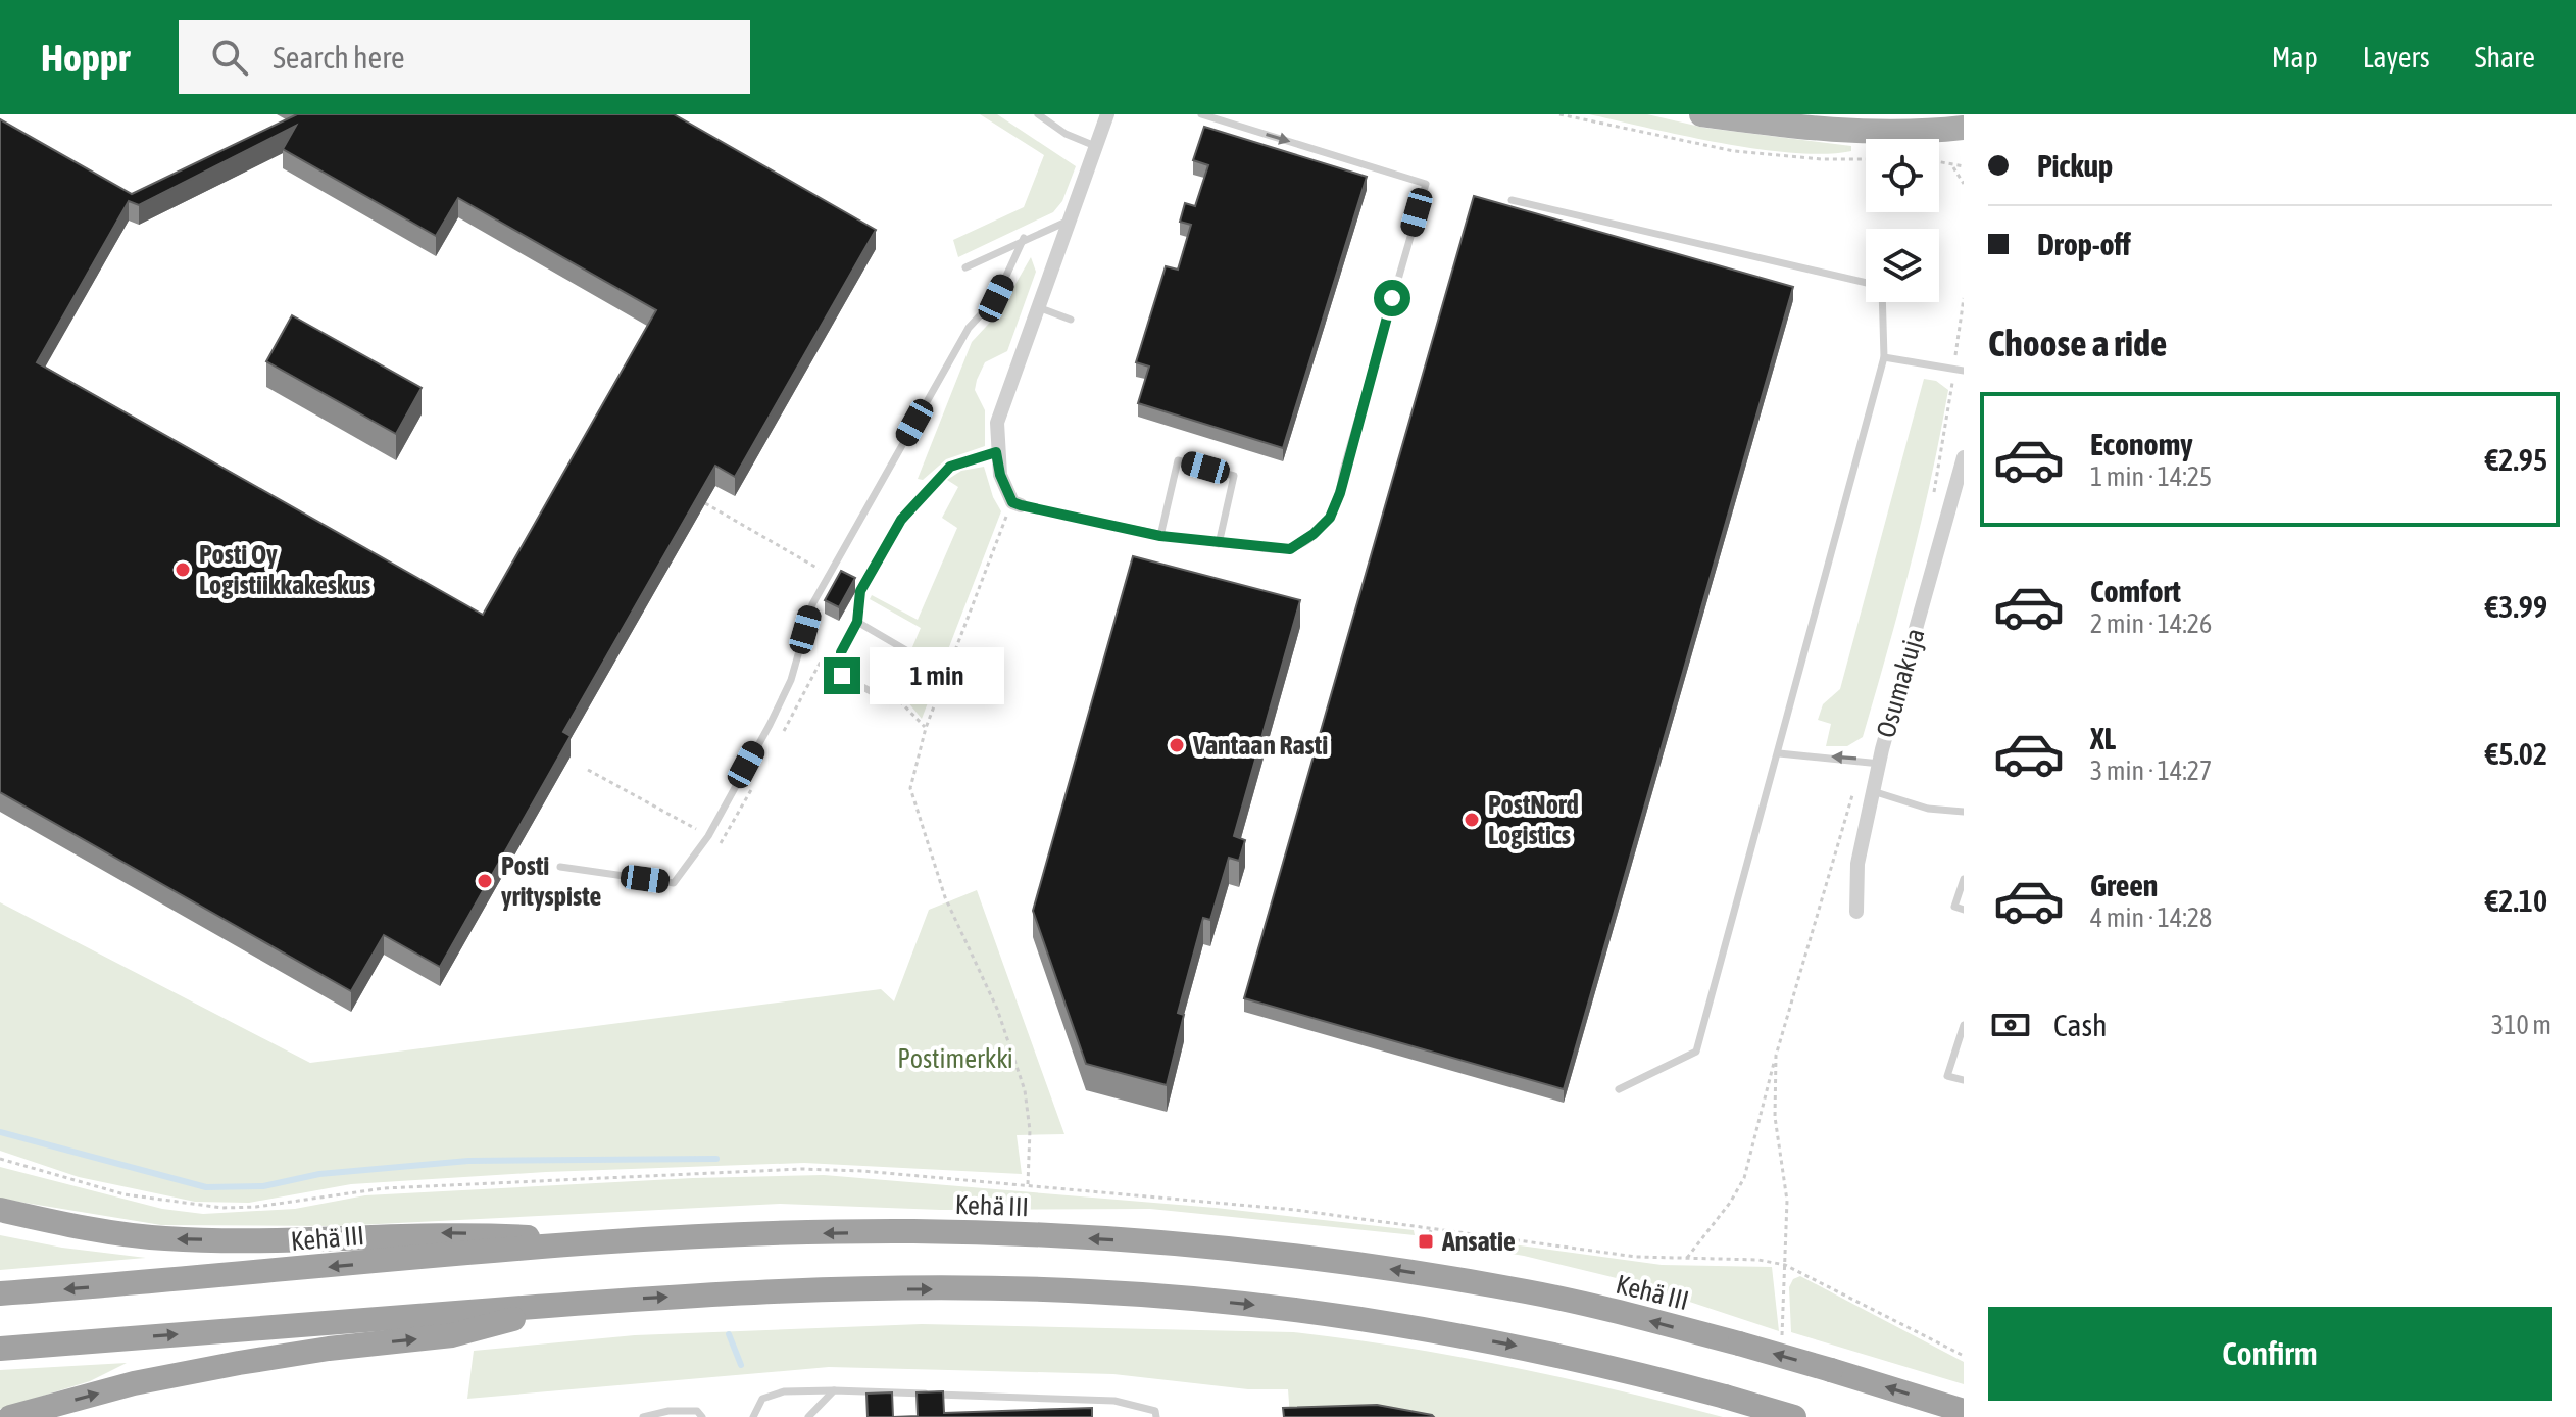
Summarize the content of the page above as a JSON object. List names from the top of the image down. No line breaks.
{"streets":{"highway":["Kehä III"],"street":["Osumakuja"]},"parks":["Postimerkki"],"places":{"other":["Posti Oy Logistiikkakeskus","Vantaan Rasti","PostNord Logistics","Posti yrityspiste"],"transit":["Ansatie"]},"page":{"header":"Hoppr","search":"Search here","nav":["Map","Layers","Share"],"banner":["Pickup","Drop-off"],"heading":"Choose a ride","list":[{"name":"Economy","note":"1 min · 14:25","value":"€2.95"},{"name":"Comfort","note":"2 min · 14:26","value":"€3.99"},{"name":"XL","note":"3 min · 14:27","value":"€5.02"},{"name":"Green","note":"4 min · 14:28","value":"€2.10"}],"bubble":"1 min","pay":["Cash","310 m"],"buttons":"Confirm"}}
